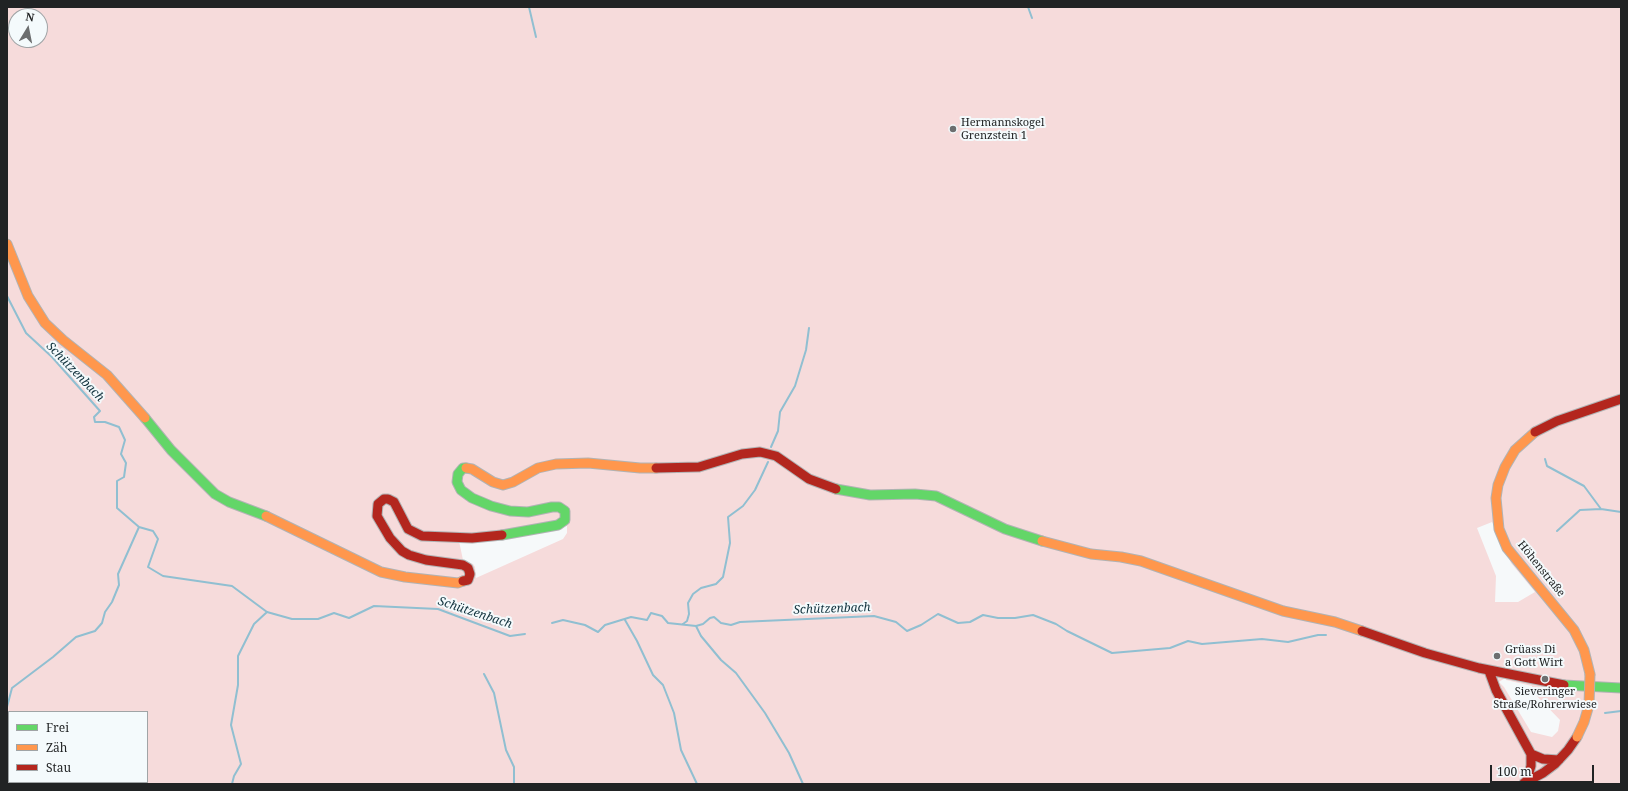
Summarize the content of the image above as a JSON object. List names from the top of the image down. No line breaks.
{"streets":{"main road":["Höhenstraße"]},"water":["Schützenbach"],"places":["Hermannskogel Grenzstein 1","Grüass Di a Gott Wirt","Sieveringer Straße/Rohrerwiese"],"legend":["Frei","Zäh","Stau"],"scale_bar":"100 m","north":"top"}
